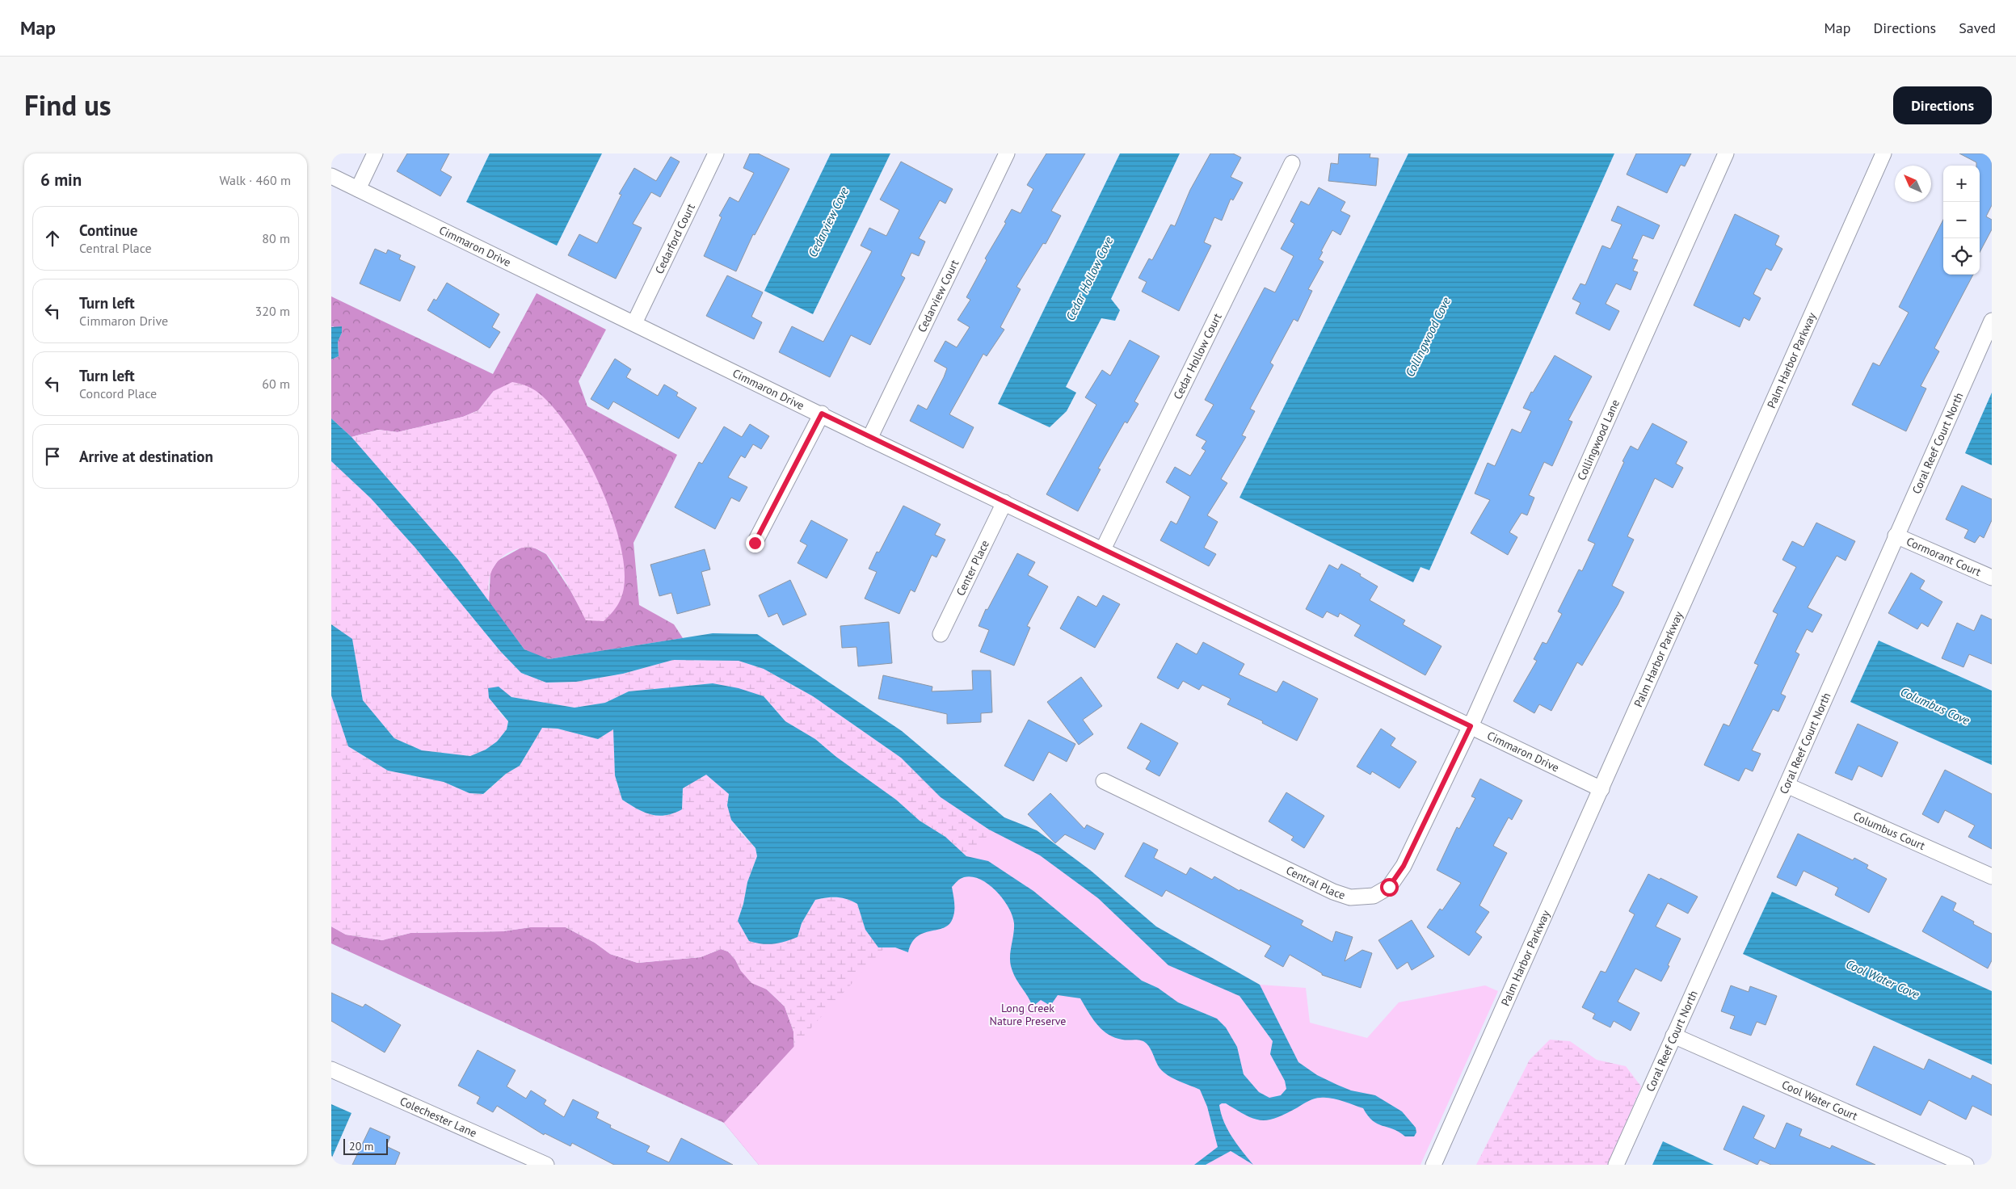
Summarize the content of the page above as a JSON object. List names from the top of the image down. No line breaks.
{"streets":{"street":["Cedarford Court","Cimmaron Drive","Cedarview Court","Cedar Hollow Court","Palm Harbor Parkway","Collingwood Lane","Coral Reef Court North","Cormorant Court","Center Place","Columbus Court","Central Place","Cool Water Court","Colechester Lane"]},"crossings":[["Cedarford Court","Cimmaron Drive"],["Cimmaron Drive","Cedarview Court"],["Cimmaron Drive","Cedar Hollow Court"],["Cimmaron Drive","Palm Harbor Parkway"],["Cimmaron Drive","Collingwood Lane"],["Cimmaron Drive","Center Place"],["Cimmaron Drive","Central Place"],["Collingwood Lane","Central Place"],["Coral Reef Court North","Cormorant Court"],["Coral Reef Court North","Columbus Court"],["Coral Reef Court North","Cool Water Court"]],"water":["Cedarview Cove","Cedar Hollow Cove","Collingwood Cove","Columbus Cove","Cool Water Cove"],"parks":["Long Creek Nature Preserve"],"scale_bar":"20 m","north":"top left","page":{"header":"Map","nav":["Map","Directions","Saved"],"title":"Find us","buttons":"Directions","heading":["6 min","Walk · 460 m"],"map_buttons":["+","−"],"list":[["Continue","Central Place","80 m"],["Turn left","Cimmaron Drive","320 m"],["Turn left","Concord Place","60 m"],"Arrive at destination"],"scale":"20 m"}}
